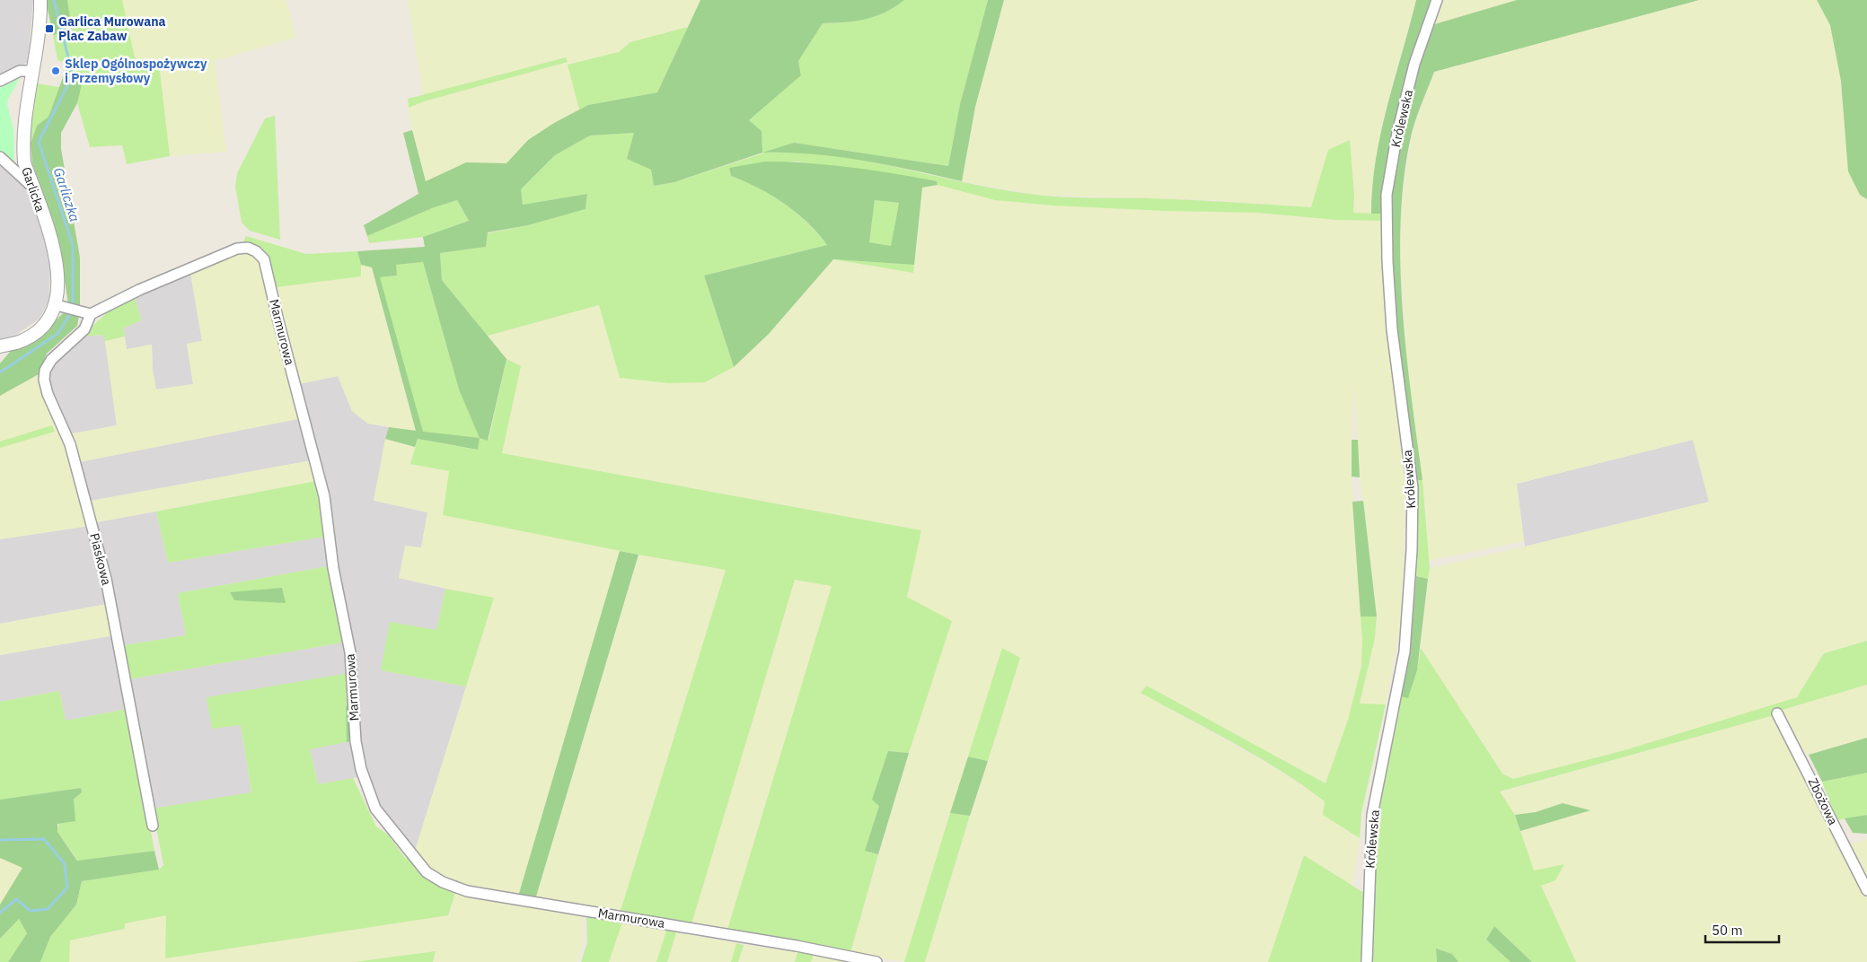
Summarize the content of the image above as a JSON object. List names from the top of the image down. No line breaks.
{"streets":{"street":["Królewska","Garlicka","Marmurowa","Piaskowa","Zbożowa"]},"crossings":[["Marmurowa","Piaskowa"]],"water":["Garliczka"],"places":{"transit":["Garlica Murowana Plac Zabaw"],"other":["Sklep Ogólnospożywczy i Przemysłowy"]},"scale_bar":"50 m"}
